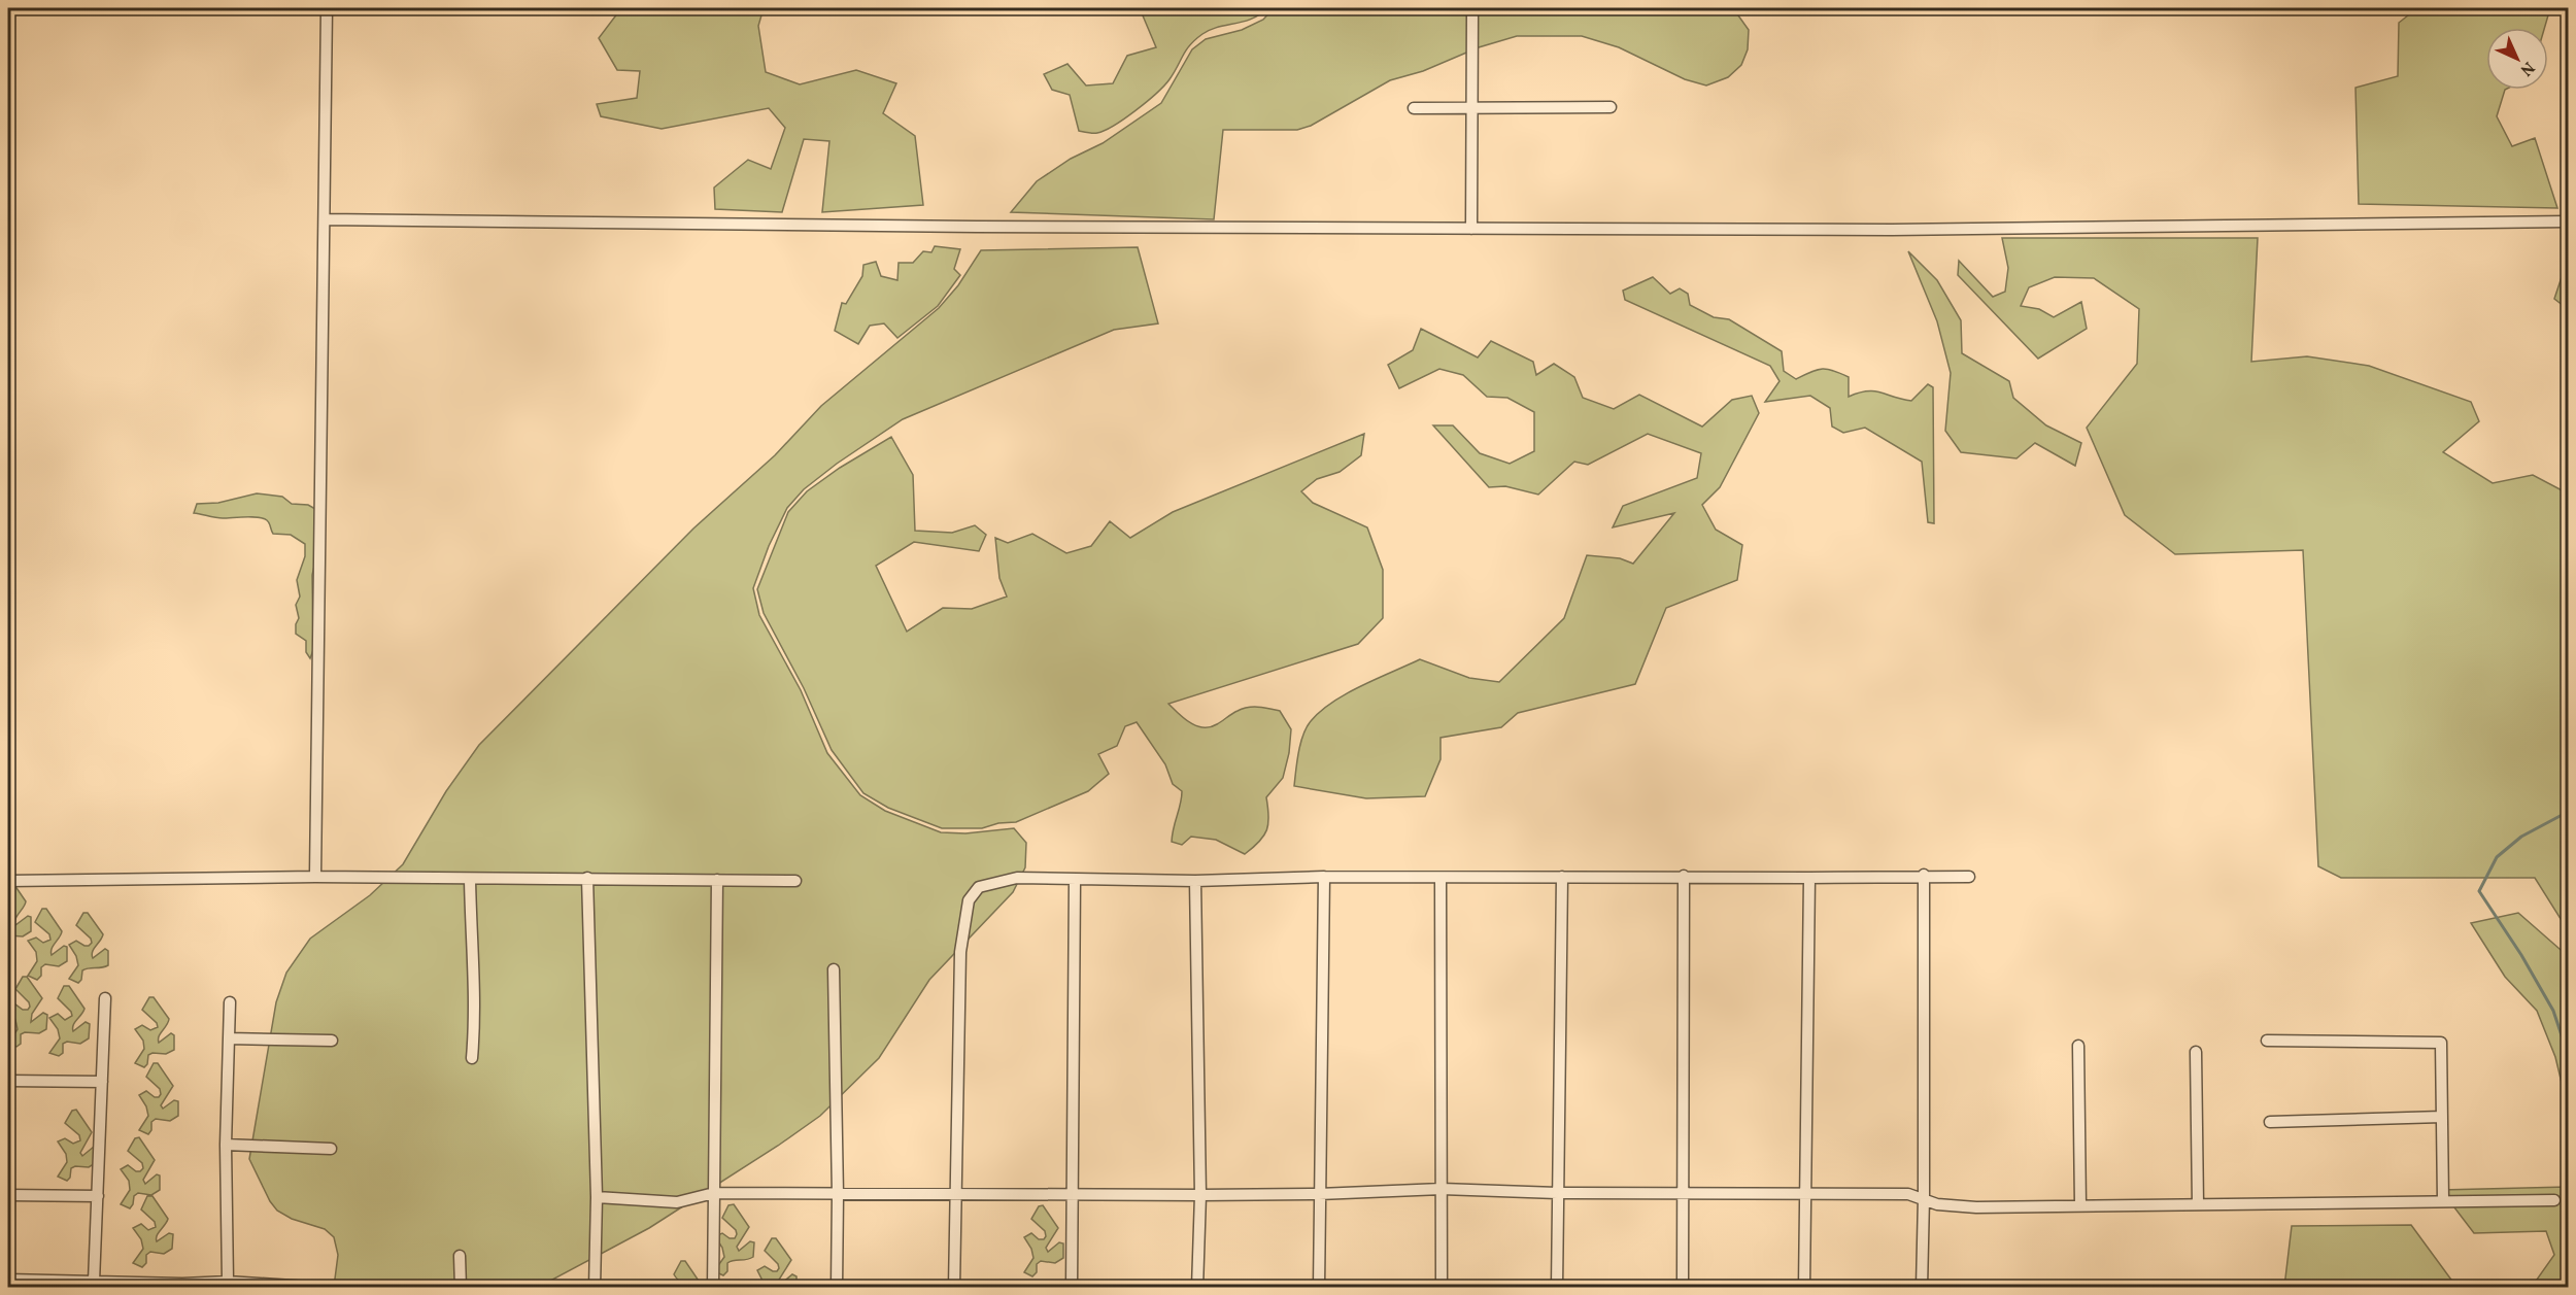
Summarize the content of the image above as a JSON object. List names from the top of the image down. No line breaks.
{"north":"bottom right"}
